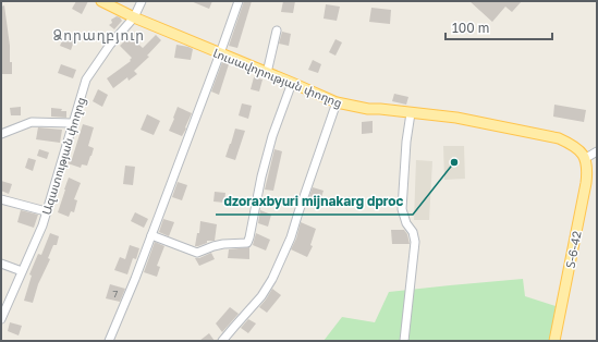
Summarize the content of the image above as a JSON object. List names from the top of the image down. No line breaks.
{"streets":{"main road":["Լուսավորության փողոց","Տ-6-42"],"street":["Ազատության փողոց"]},"crossings":[["Լուսավորության փողոց","Ազատության փողոց"],["Լուսավորության փողոց","Տ-6-42"]],"districts":["Ձորաղբյուր"],"places":["dzoraxbyuri mijnakarg dproc"],"house_numbers":["7"],"scale_bar":"100 m"}
